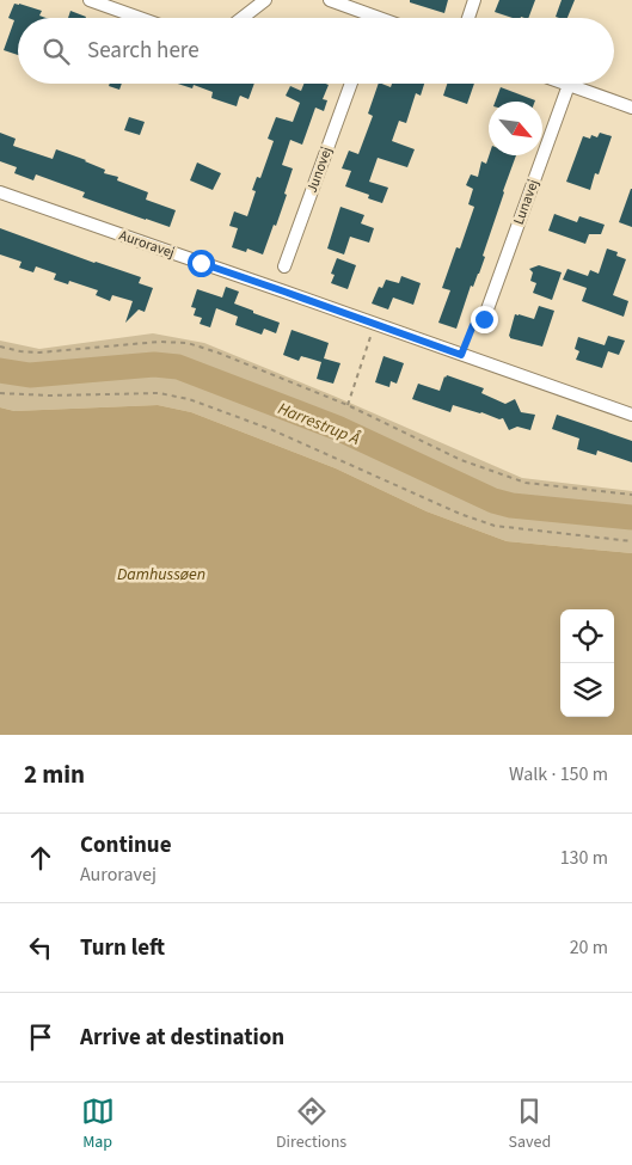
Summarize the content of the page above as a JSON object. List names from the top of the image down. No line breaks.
{"streets":{"street":["Junovej","Lunavej","Auroravej"]},"water":["Harrestrup Å","Damhussøen"],"north":"bottom right","page":{"search":"Search here","heading":["2 min","Walk · 150 m"],"list":[["Continue","Auroravej","130 m"],["Turn left","20 m"],"Arrive at destination"],"nav":["Map","Directions","Saved"]}}
